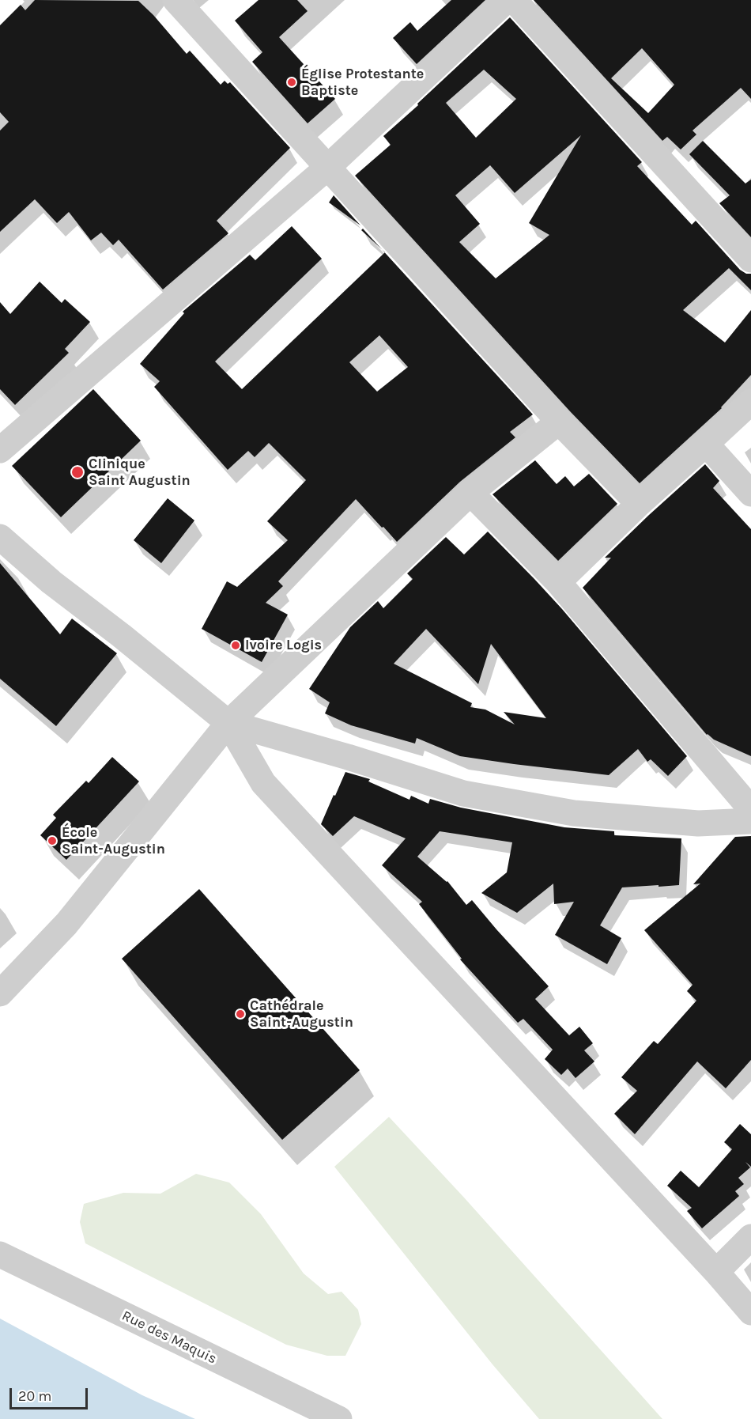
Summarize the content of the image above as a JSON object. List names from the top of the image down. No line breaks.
{"streets":{"street":["Rue des Maquis"]},"places":["Église Protestante Baptiste","Clinique Saint Augustin","Ivoire Logis","École Saint-Augustin","Cathédrale Saint-Augustin"],"scale_bar":"20 m"}
